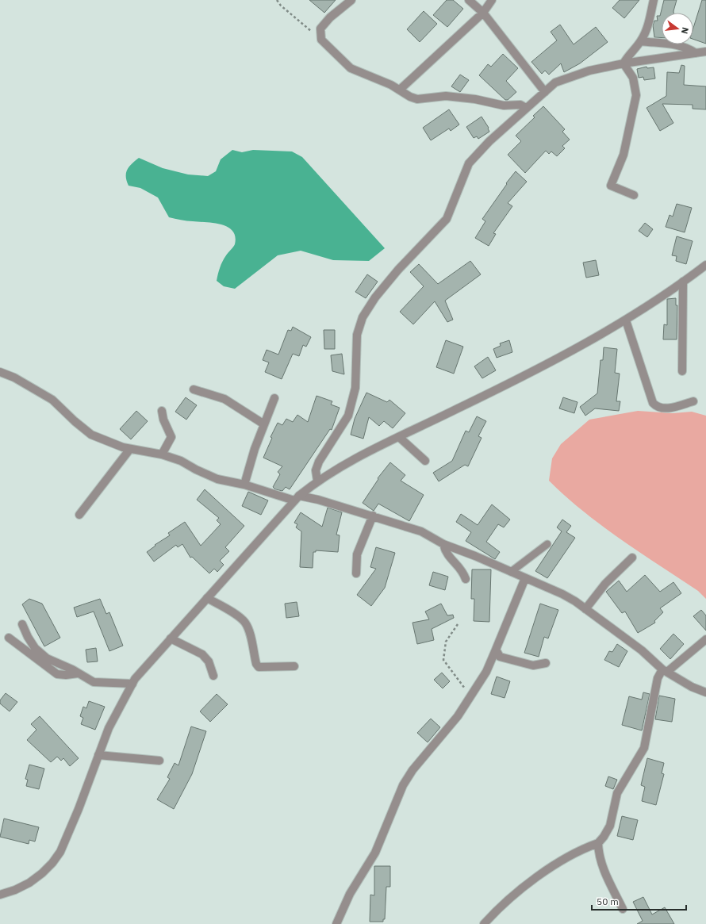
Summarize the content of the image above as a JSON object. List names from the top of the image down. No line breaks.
{"scale_bar":"50 m","north":"right"}
